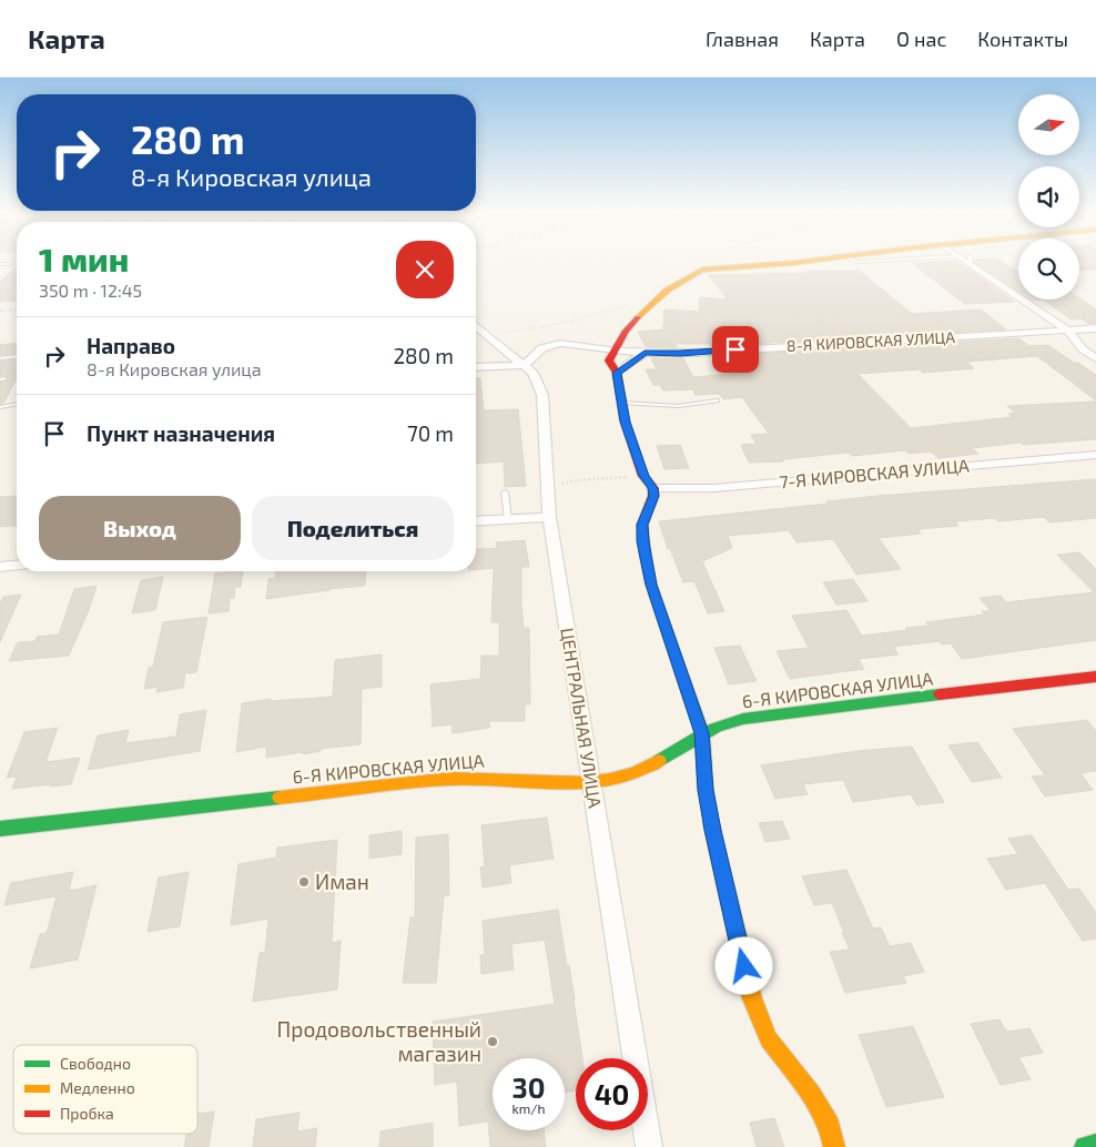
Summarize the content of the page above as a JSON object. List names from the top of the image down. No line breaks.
{"streets":{"street":["8-Я КИРОВСКАЯ УЛИЦА","7-Я КИРОВСКАЯ УЛИЦА","6-Я КИРОВСКАЯ УЛИЦА","ЦЕНТРАЛЬНАЯ УЛИЦА"]},"crossings":[["8-Я КИРОВСКАЯ УЛИЦА","ЦЕНТРАЛЬНАЯ УЛИЦА"],["6-Я КИРОВСКАЯ УЛИЦА","ЦЕНТРАЛЬНАЯ УЛИЦА"]],"places":["Иман","Продовольственный магазин"],"legend":["Свободно","Медленно","Пробка"],"north":"right","page":{"header":"Карта","nav":["Главная","Карта","О нас","Контакты"],"turn":["280 m","8-я Кировская улица"],"heading":["1 мин","350 m · 12:45"],"list":[{"name":"Направо","note":"8-я Кировская улица","value":"280 m"},{"name":"Пункт назначения","value":"70 m"}],"buttons":["Выход","Поделиться"],"speed":"30 km/h","limit":"40"}}
